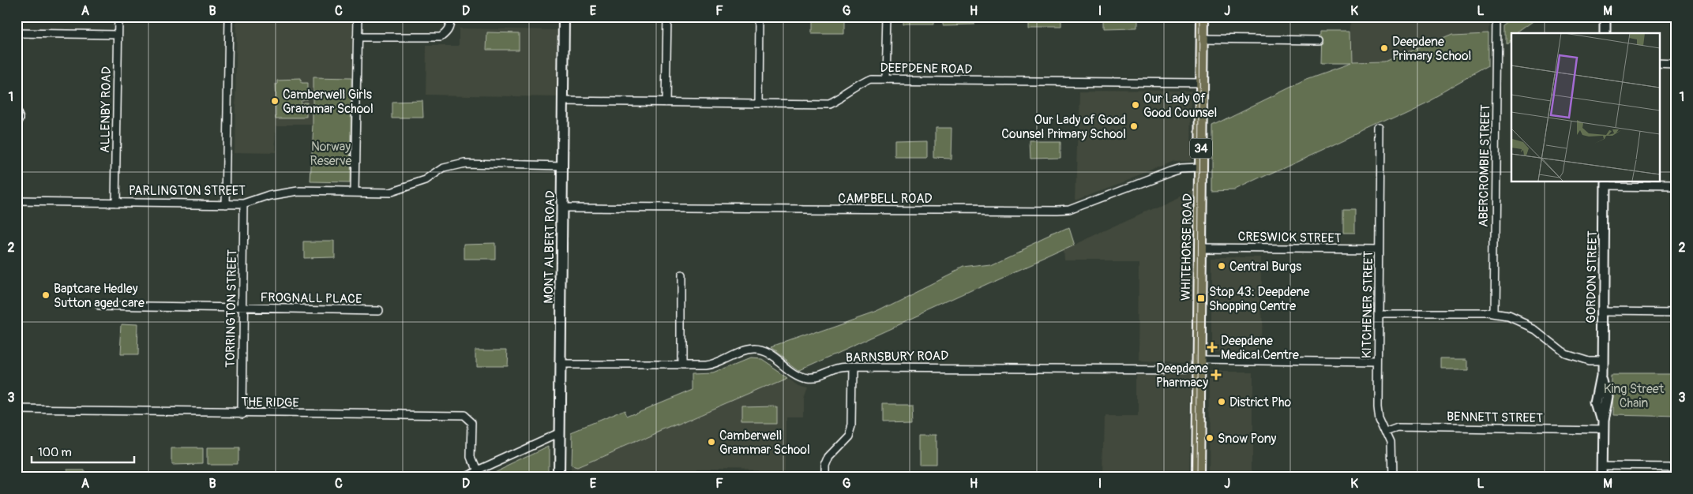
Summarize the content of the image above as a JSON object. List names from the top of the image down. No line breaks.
{"streets":{"main road":["34","MONT ALBERT ROAD","WHITEHORSE ROAD"],"street":["DEEPDENE ROAD","ALLENBY ROAD","ABERCROMBIE STREET","PARLINGTON STREET","CAMPBELL ROAD","CRESWICK STREET","GORDON STREET","FROGNALL PLACE","KITCHENER STREET","TORRINGTON STREET","BARNSBURY ROAD","THE RIDGE","BENNETT STREET"]},"crossings":[["DEEPDENE ROAD","MONT ALBERT ROAD"],["DEEPDENE ROAD","WHITEHORSE ROAD"],["ALLENBY ROAD","PARLINGTON STREET"],["PARLINGTON STREET","MONT ALBERT ROAD"],["PARLINGTON STREET","TORRINGTON STREET"],["CAMPBELL ROAD","MONT ALBERT ROAD"],["CAMPBELL ROAD","WHITEHORSE ROAD"],["CRESWICK STREET","WHITEHORSE ROAD"],["CRESWICK STREET","KITCHENER STREET"],["MONT ALBERT ROAD","BARNSBURY ROAD"],["WHITEHORSE ROAD","BARNSBURY ROAD"],["GORDON STREET","BENNETT STREET"],["FROGNALL PLACE","TORRINGTON STREET"],["KITCHENER STREET","BARNSBURY ROAD"],["KITCHENER STREET","BENNETT STREET"],["TORRINGTON STREET","THE RIDGE"]],"parks":["Norway Reserve","King Street Chain"],"places":{"other":["Deepdene Primary School","Camberwell Girls Grammar School","Our Lady Of Good Counsel","Our Lady of Good Counsel Primary School","Central Burgs","Baptcare Hedley Sutton aged care","District Pho","Snow Pony","Camberwell Grammar School"],"transit":["Stop 43: Deepdene Shopping Centre"],"health":["Deepdene Medical Centre","Deepdene Pharmacy"]},"scale_bar":"100 m","grid":{"columns":["A","B","C","D","E","F","G","H","I","J","K","L","M"],"rows":["1","2","3"]}}
